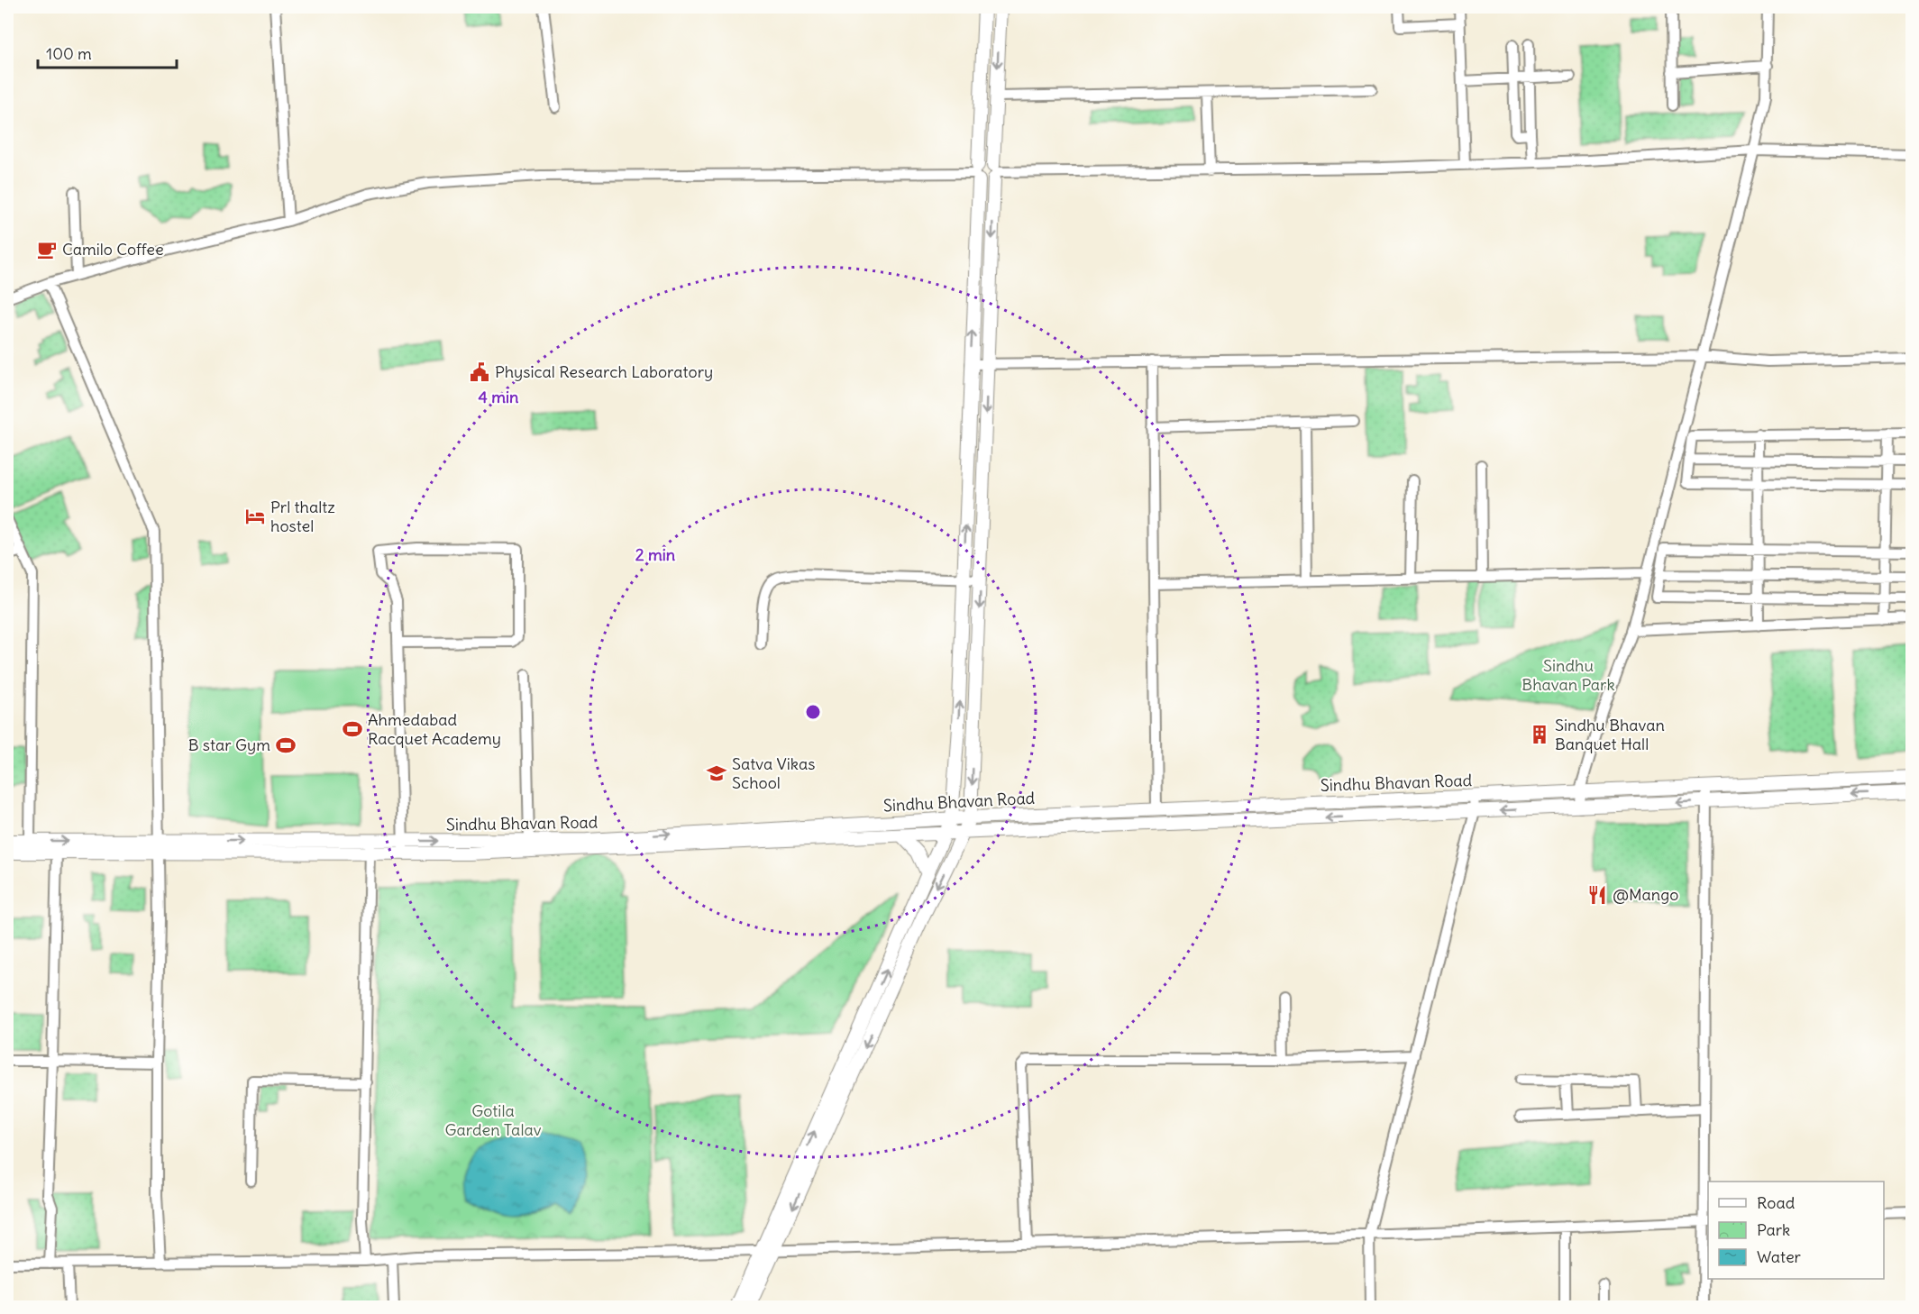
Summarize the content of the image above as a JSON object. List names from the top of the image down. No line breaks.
{"streets":{"main road":["Sindhu Bhavan Road"]},"parks":["Sindhu Bhavan Park","Gotila Garden Talav"],"places":{"cafe":["Camilo Coffee"],"public building":["Physical Research Laboratory"],"hotel":["Prl thaltz hostel"],"sports":["Ahmedabad Racquet Academy","B star Gym"],"building":["Sindhu Bhavan Banquet Hall"],"school or university":["Satva Vikas School"],"restaurant":["@Mango"]},"legend":["Road","Park","Water"],"scale_bar":"100 m","rings":["4 min","2 min"]}
